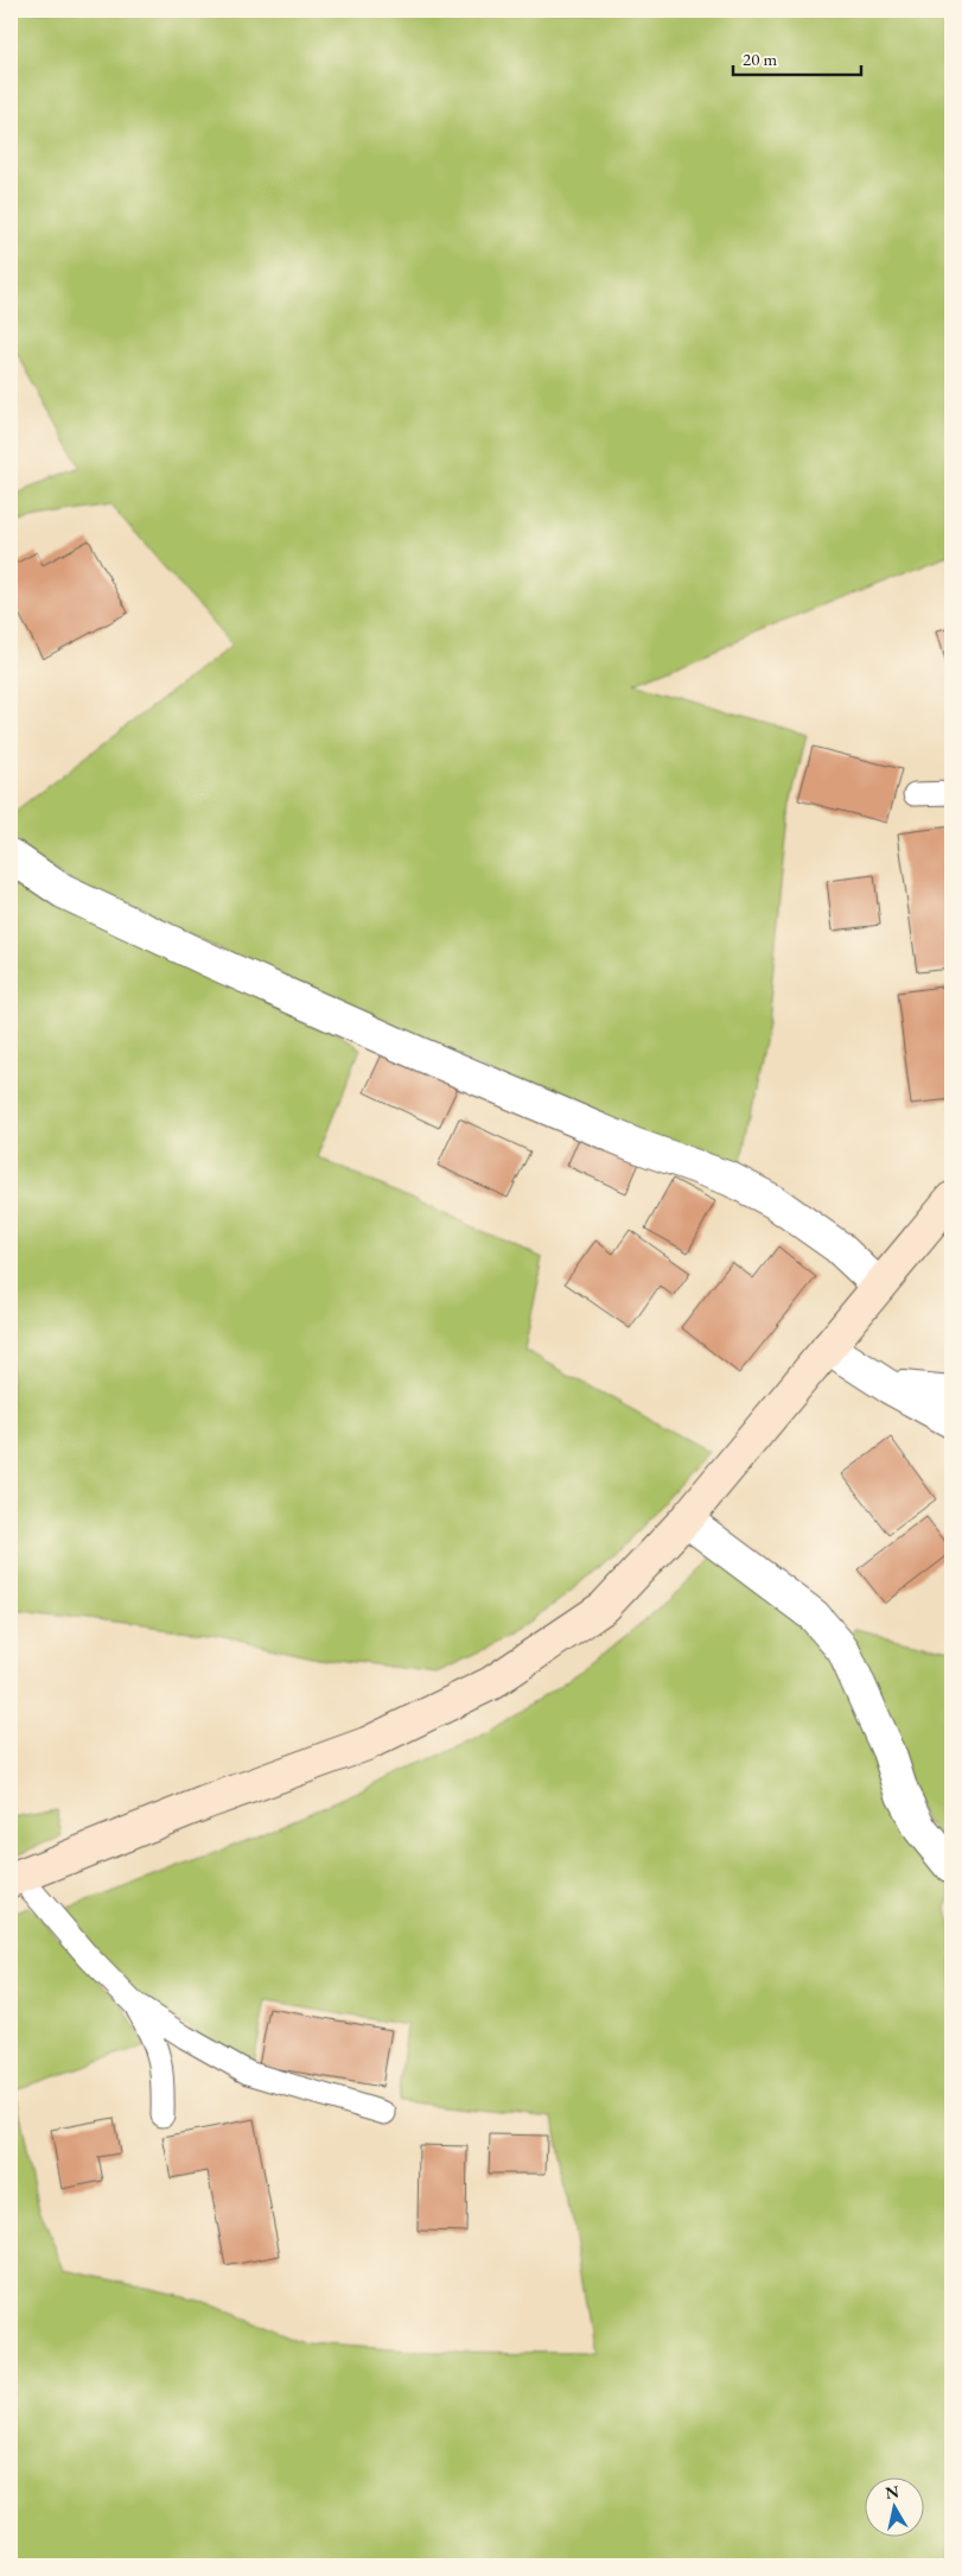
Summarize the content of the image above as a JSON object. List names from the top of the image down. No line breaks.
{"scale_bar":"20 m","north":"top"}
